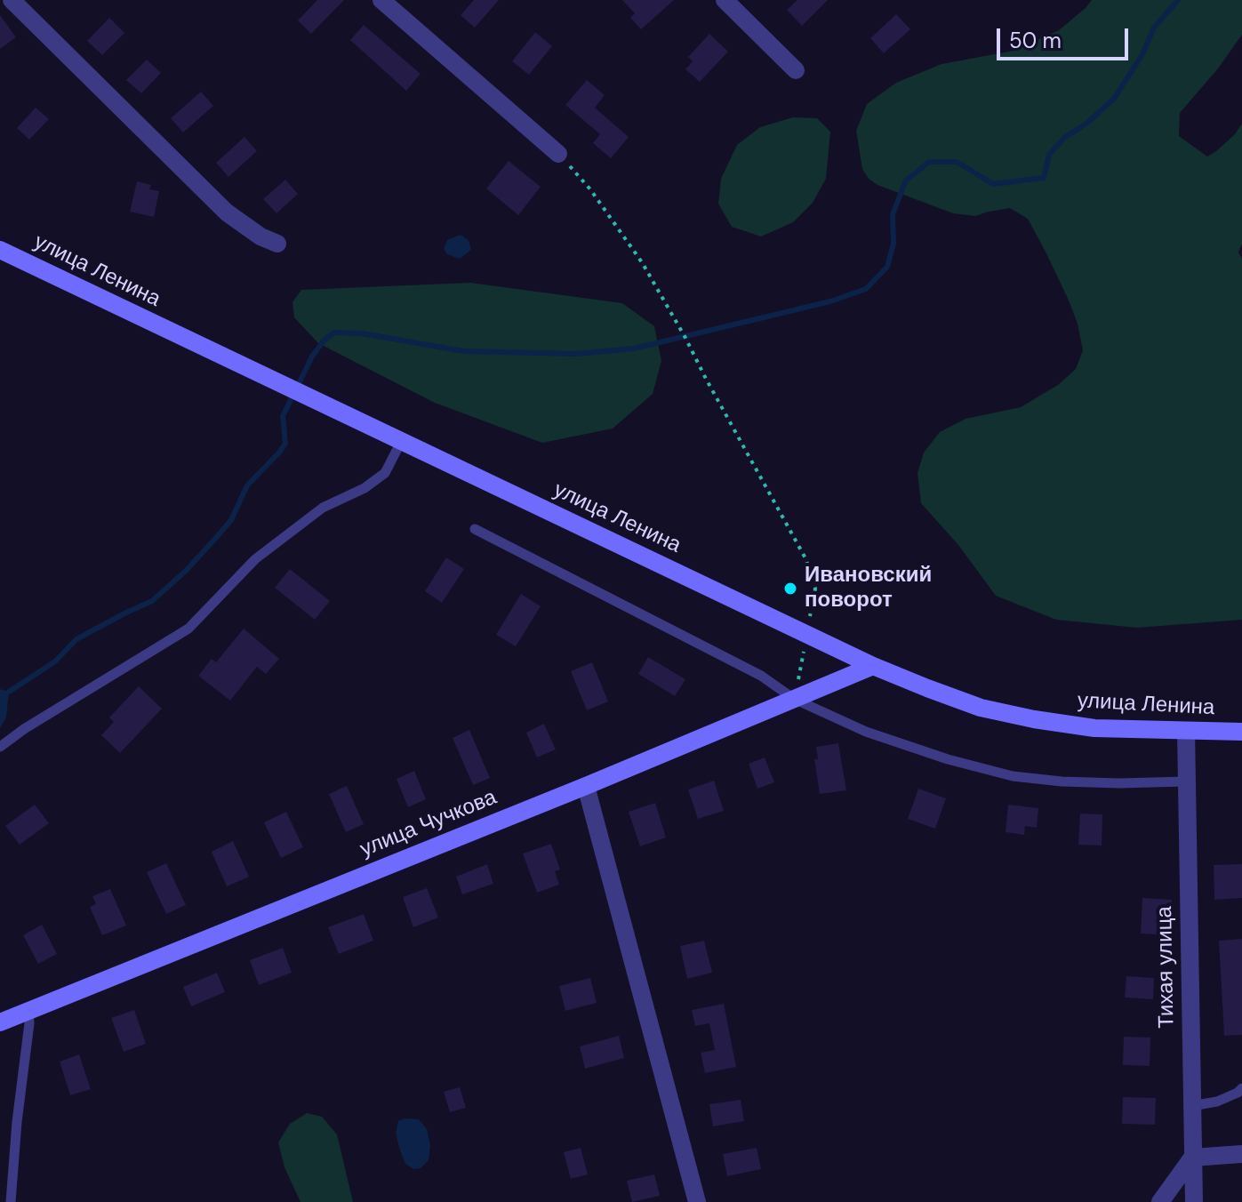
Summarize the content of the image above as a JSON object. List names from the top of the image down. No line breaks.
{"streets":{"main road":["улица Ленина","улица Чучкова"],"street":["Тихая улица"]},"crossings":[["улица Ленина","улица Чучкова"],["улица Ленина","Тихая улица"]],"places":["Ивановский поворот"],"scale_bar":"50 m"}
